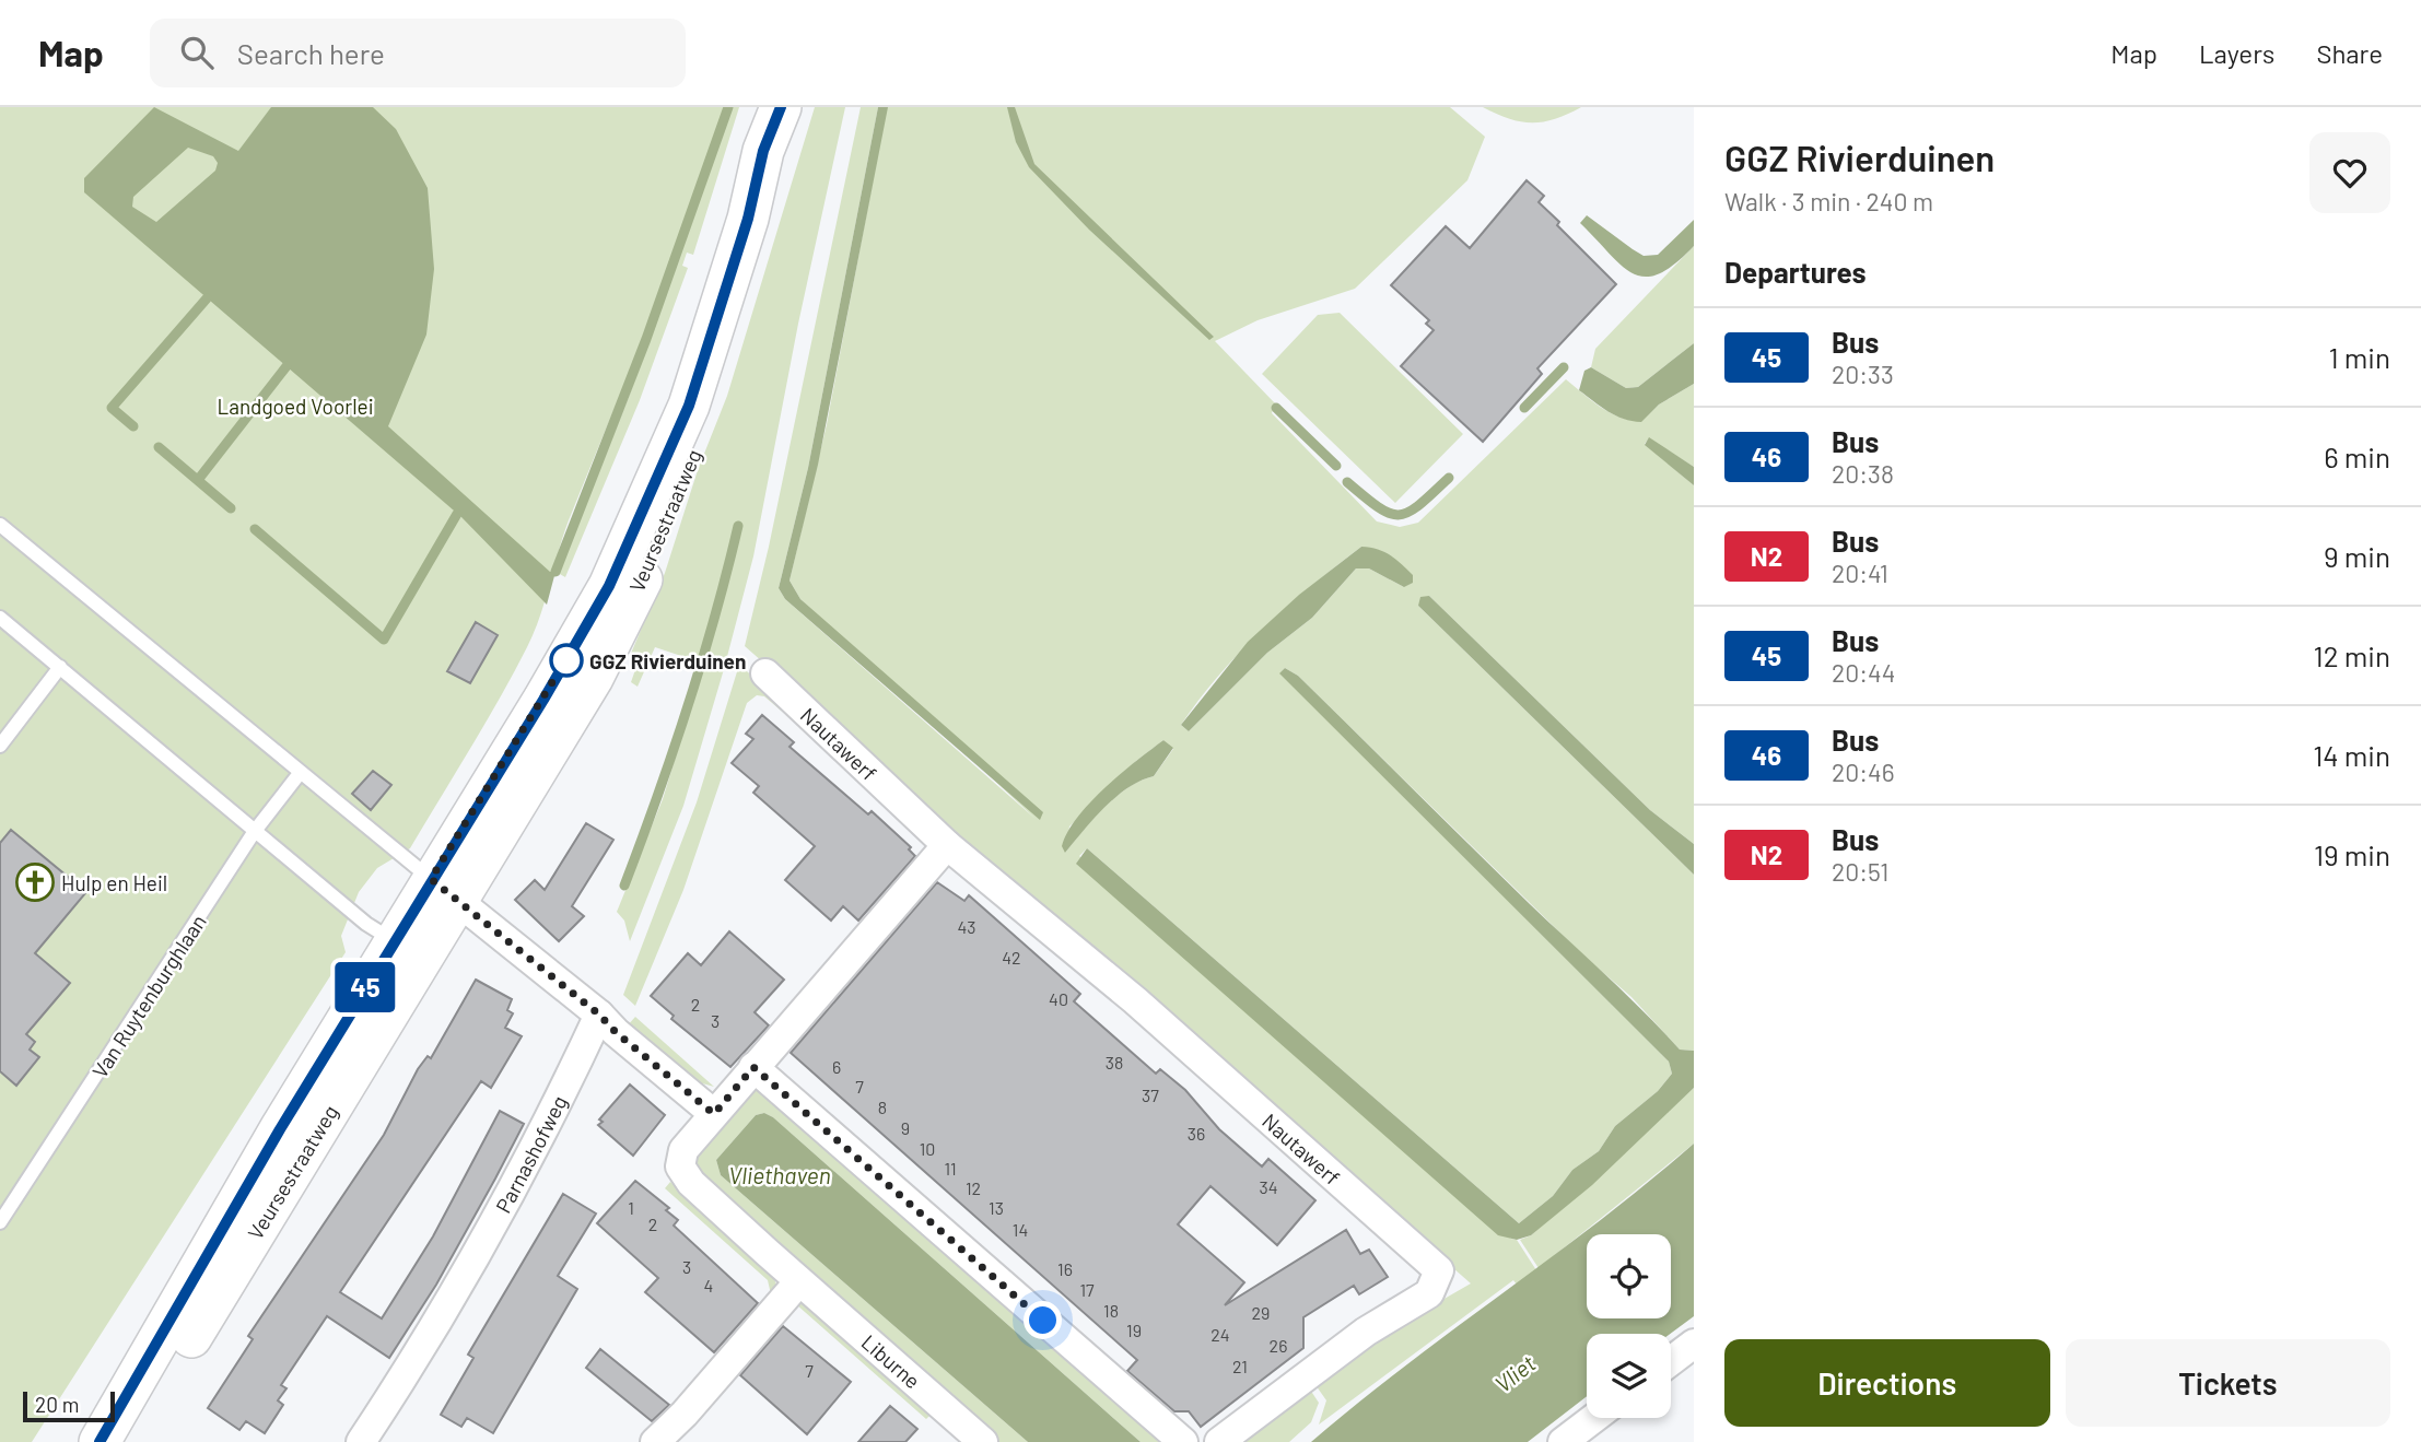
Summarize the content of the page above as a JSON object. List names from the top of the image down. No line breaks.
{"streets":{"main road":["Veursestraatweg"],"street":["Nautawerf","Parnashofweg","Liburne"],"lane":["Van Ruytenburghlaan"]},"water":["Vliethaven","Vliet"],"parks":["Landgoed Voorlei"],"places":{"other":["GGZ Rivierduinen"],"church":["Hulp en Heil"]},"lines":["bus line 45"],"house_numbers":["43","42","40","2","3","38","6","7","37","8","9","36","10","11","34","12","1","13","2","14","3","16","4","17","18","29","19","24","26","21","7"],"scale_bar":"20 m","page":{"header":"Map","search":"Search here","nav":["Map","Layers","Share"],"on_map":"45","heading":[["GGZ Rivierduinen","Walk · 3 min · 240 m"],"Departures"],"list":[{"mark":"45","name":"Bus","note":"20:33","value":"1 min"},{"mark":"46","name":"Bus","note":"20:38","value":"6 min"},{"mark":"N2","name":"Bus","note":"20:41","value":"9 min"},{"mark":"45","name":"Bus","note":"20:44","value":"12 min"},{"mark":"46","name":"Bus","note":"20:46","value":"14 min"},{"mark":"N2","name":"Bus","note":"20:51","value":"19 min"}],"buttons":["Directions","Tickets"],"scale":"20 m"}}
